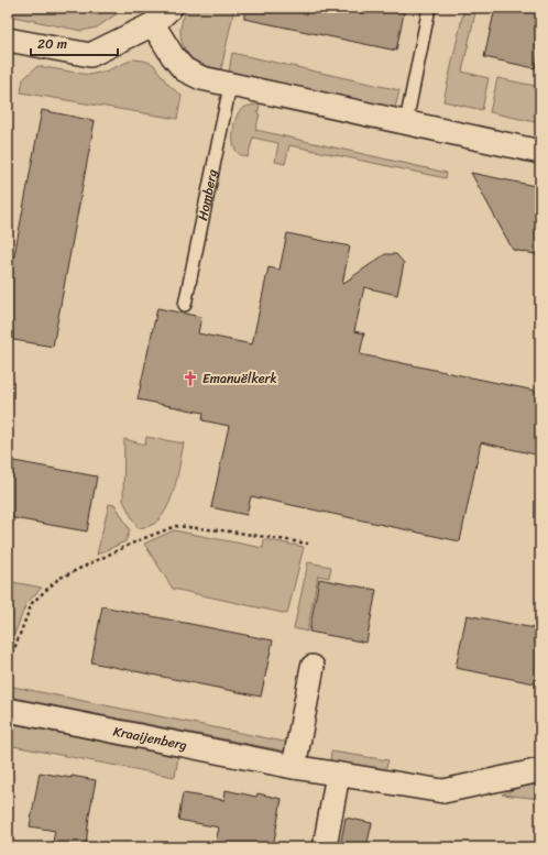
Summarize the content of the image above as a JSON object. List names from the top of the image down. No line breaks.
{"streets":{"street":["Kraaijenberg"],"lane":["Homberg"]},"places":{"church":["Emanuëlkerk"]},"scale_bar":"20 m"}
